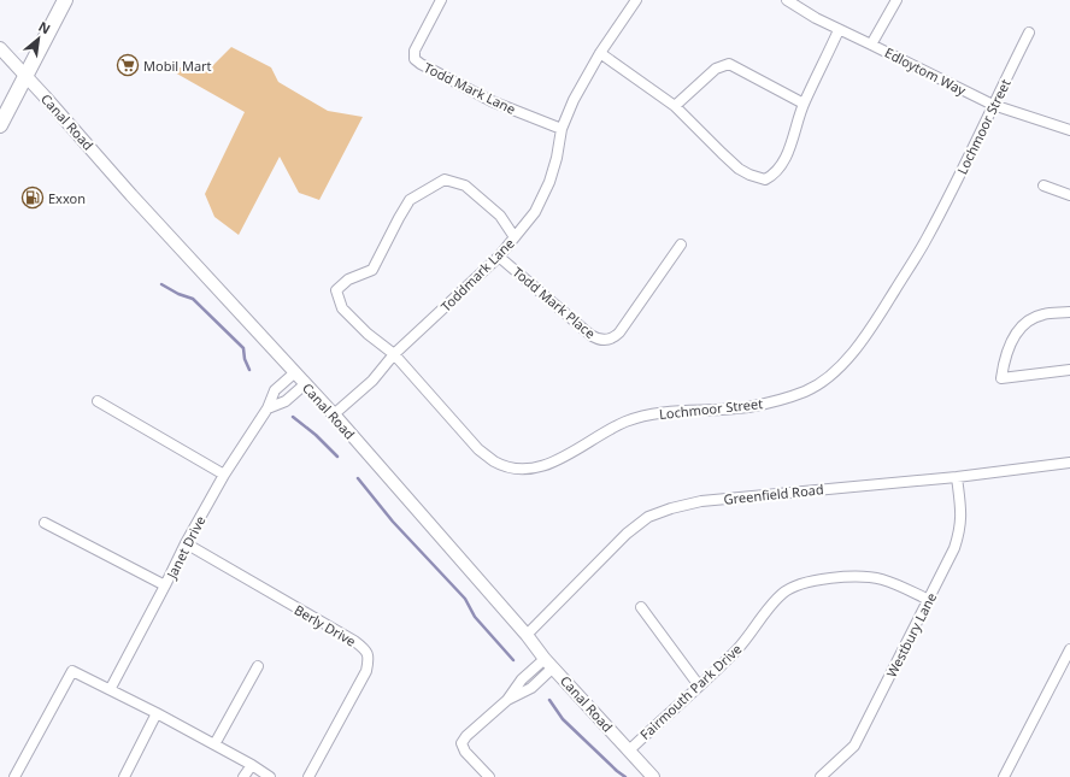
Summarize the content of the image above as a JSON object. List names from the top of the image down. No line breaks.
{"streets":{"street":["Edloytom Way","Todd Mark Lane","Canal Road","Lochmoor Street","Toddmark Lane","Todd Mark Place","Greenfield Road","Janet Drive","Berly Drive","Westbury Lane","Fairmouth Park Drive"]},"crossings":[["Edloytom Way","Lochmoor Street"],["Todd Mark Lane","Toddmark Lane"],["Canal Road","Toddmark Lane"],["Canal Road","Greenfield Road"],["Canal Road","Janet Drive"],["Canal Road","Fairmouth Park Drive"],["Lochmoor Street","Toddmark Lane"],["Toddmark Lane","Todd Mark Place"],["Greenfield Road","Westbury Lane"],["Janet Drive","Berly Drive"],["Westbury Lane","Fairmouth Park Drive"]],"places":{"supermarket":["Mobil Mart"],"fuel station":["Exxon"]},"north":"top right"}
